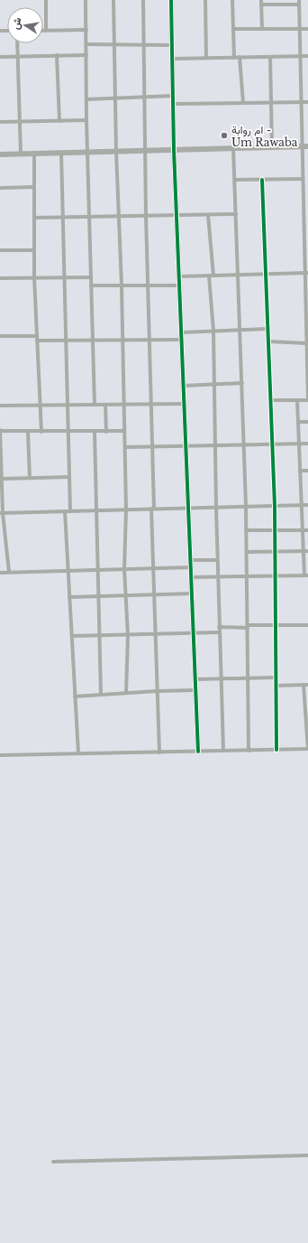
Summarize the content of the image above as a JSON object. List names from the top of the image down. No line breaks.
{"places":["ام روابة - Um Rawaba"],"north":"left"}
